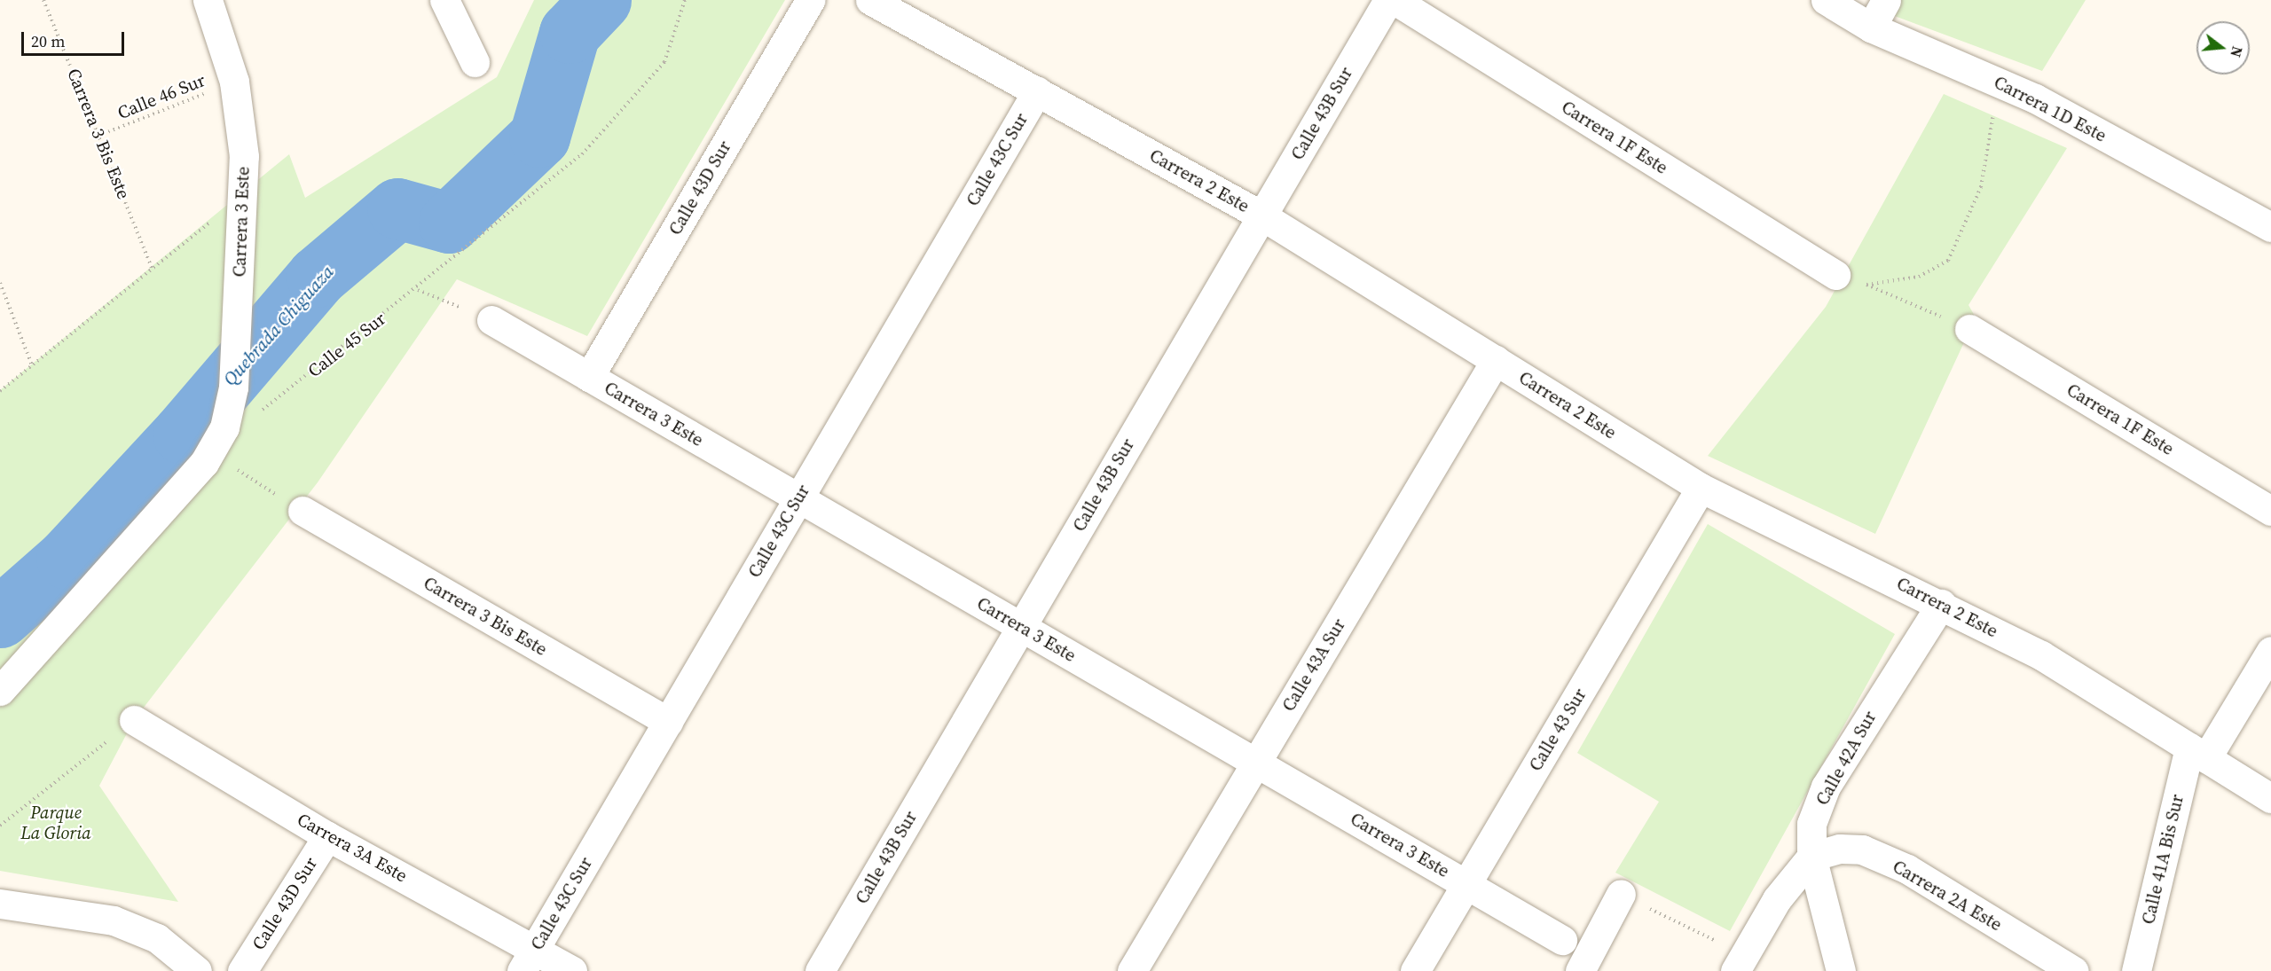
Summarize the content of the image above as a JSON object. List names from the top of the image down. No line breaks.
{"streets":{"street":["Carrera 1D Este","Calle 43B Sur","Carrera 3 Bis Este","Carrera 1F Este","Calle 43C Sur","Carrera 2 Este","Calle 43D Sur","Carrera 3 Este","Calle 43A Sur","Calle 43 Sur","Calle 42A Sur","Carrera 3A Este","Calle 41A Bis Sur","Carrera 2A Este"],"path":["Calle 46 Sur","Calle 45 Sur"]},"crossings":[["Calle 46 Sur","Carrera 3 Bis Este"],["Calle 46 Sur","Carrera 3 Este"],["Calle 43B Sur","Carrera 2 Este"],["Calle 43B Sur","Carrera 3 Este"],["Carrera 3 Bis Este","Calle 43C Sur"],["Calle 43C Sur","Carrera 2 Este"],["Calle 43C Sur","Carrera 3 Este"],["Calle 43C Sur","Carrera 3A Este"],["Carrera 2 Este","Calle 43A Sur"],["Carrera 2 Este","Calle 43 Sur"],["Carrera 2 Este","Calle 42A Sur"],["Carrera 2 Este","Calle 41A Bis Sur"],["Calle 43D Sur","Carrera 3 Este"],["Calle 43D Sur","Carrera 3A Este"],["Carrera 3 Este","Calle 43A Sur"],["Carrera 3 Este","Calle 43 Sur"],["Calle 42A Sur","Carrera 2A Este"]],"water":["Quebrada Chiguaza"],"parks":["Parque La Gloria"],"scale_bar":"20 m","north":"right"}
